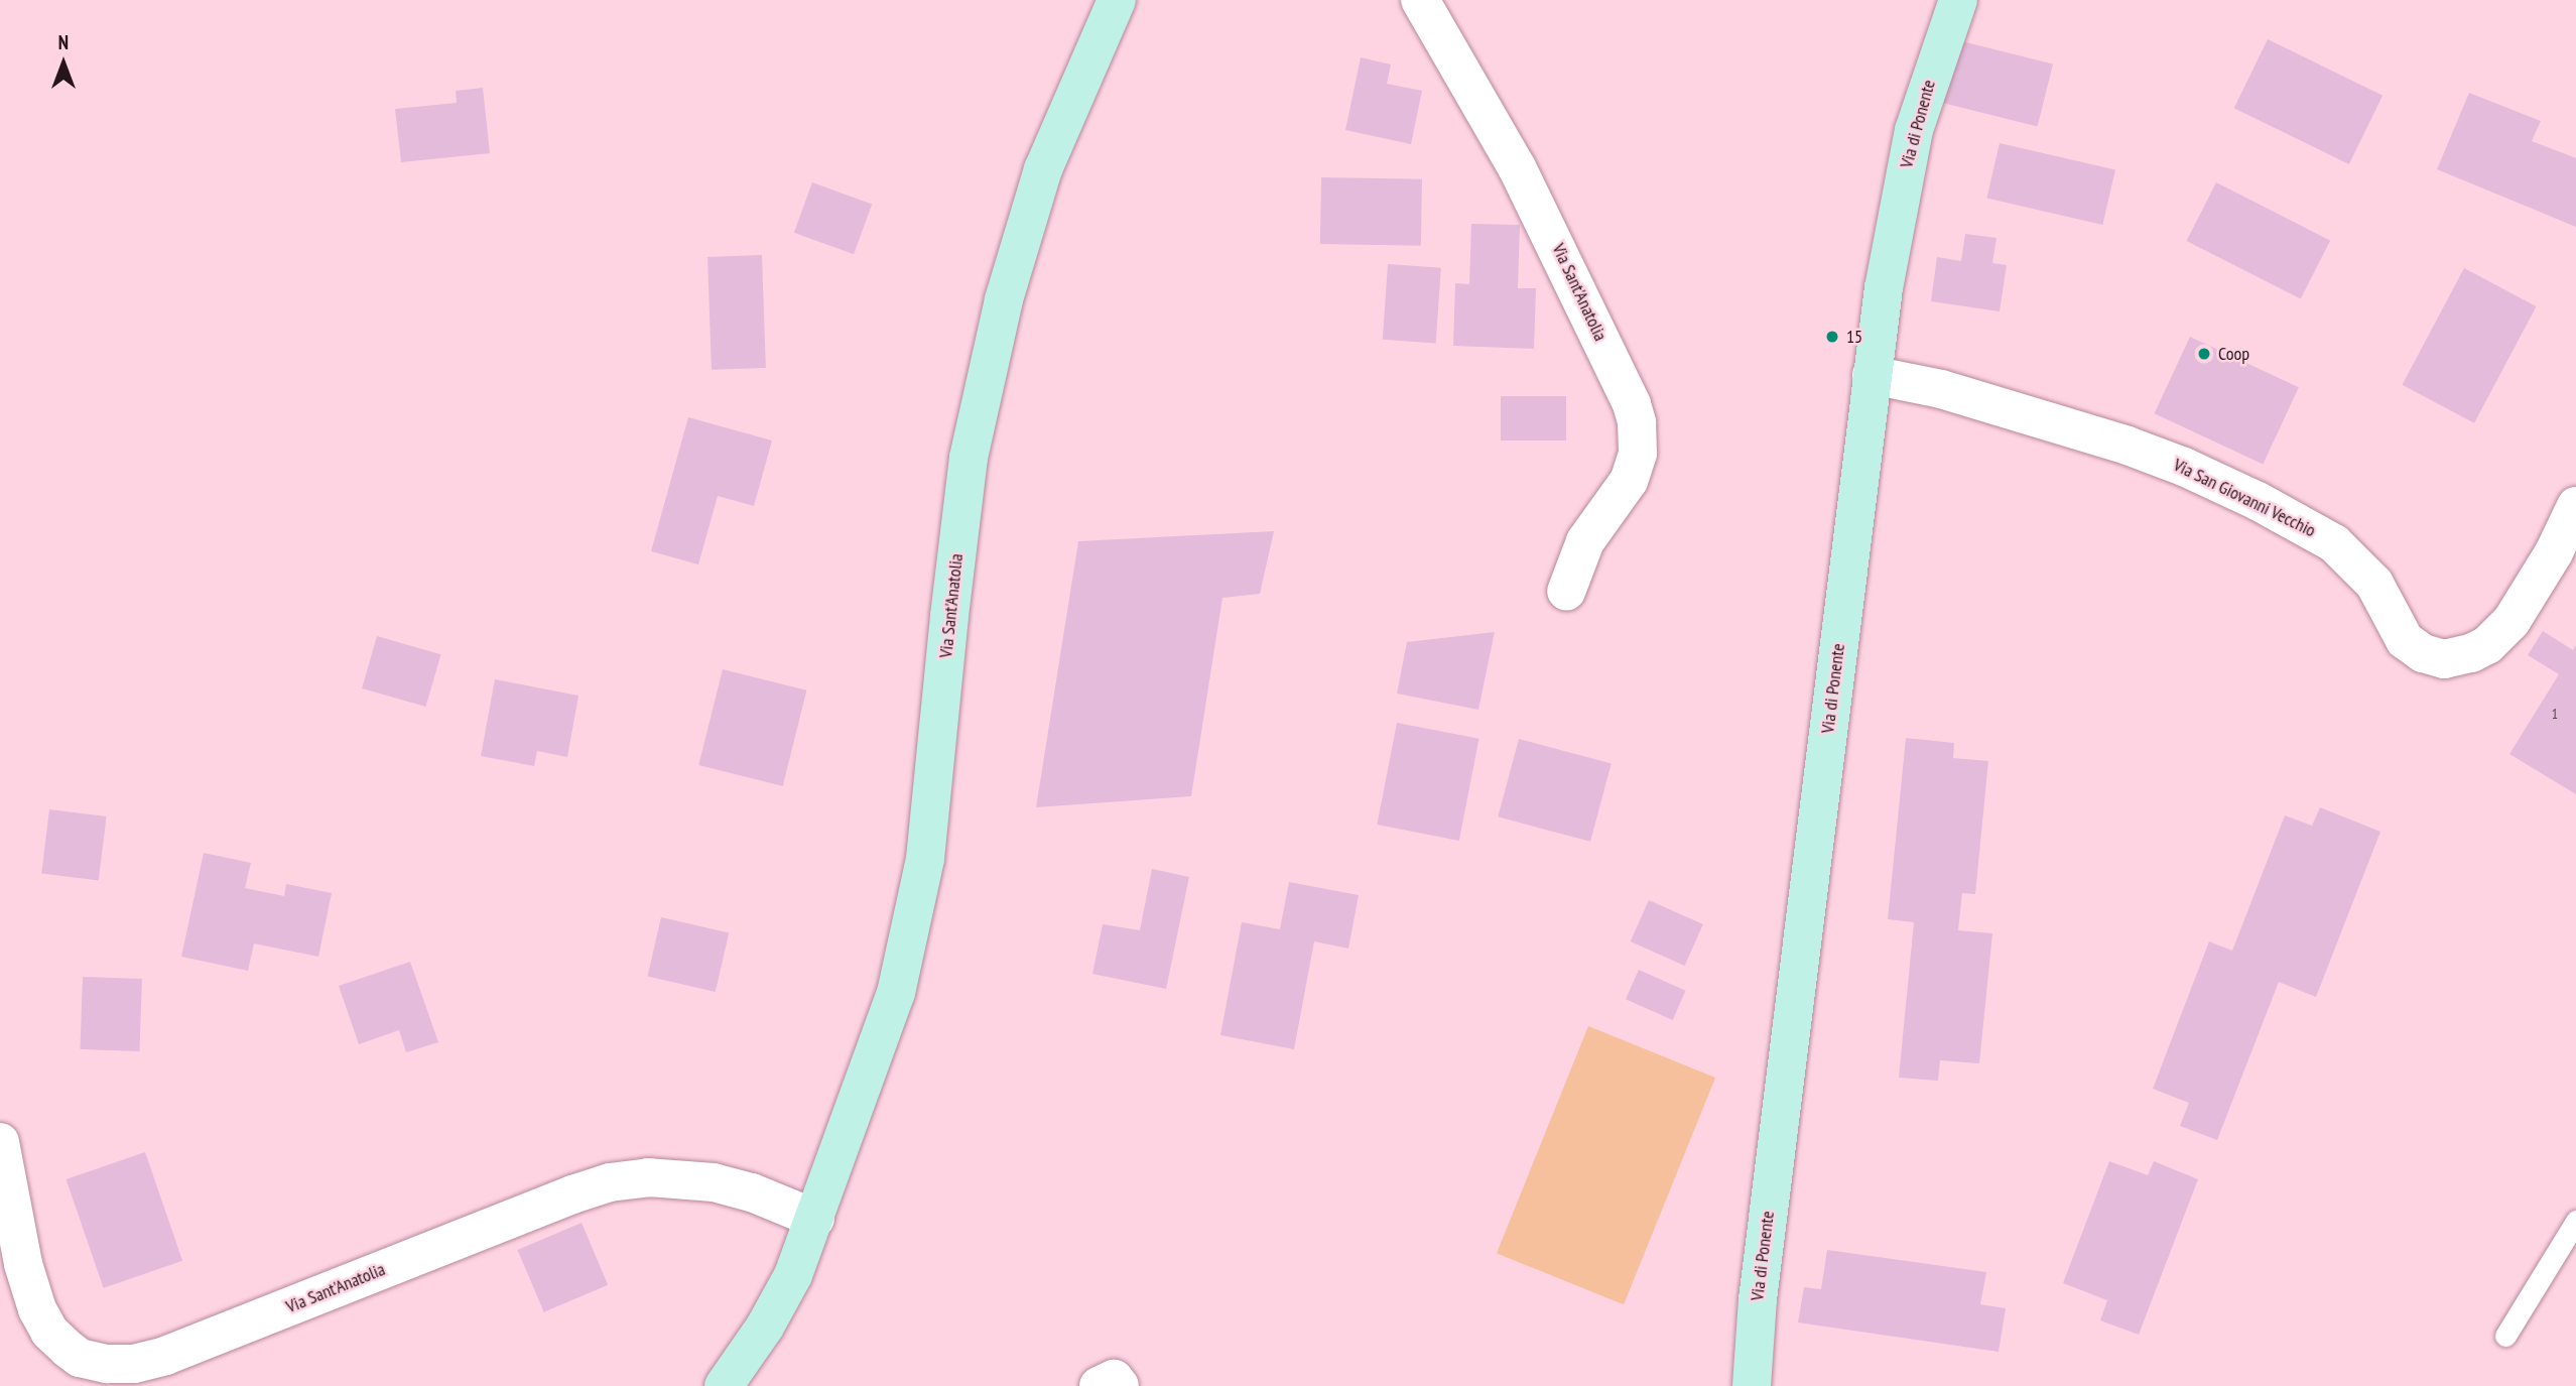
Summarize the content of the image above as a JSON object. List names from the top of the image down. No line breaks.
{"streets":{"main road":["Via di Ponente","Via Sant'Anatolia"],"street":["Via San Giovanni Vecchio"]},"crossings":[["Via di Ponente","Via San Giovanni Vecchio"]],"places":["15","Coop"],"house_numbers":["1"],"north":"top"}
